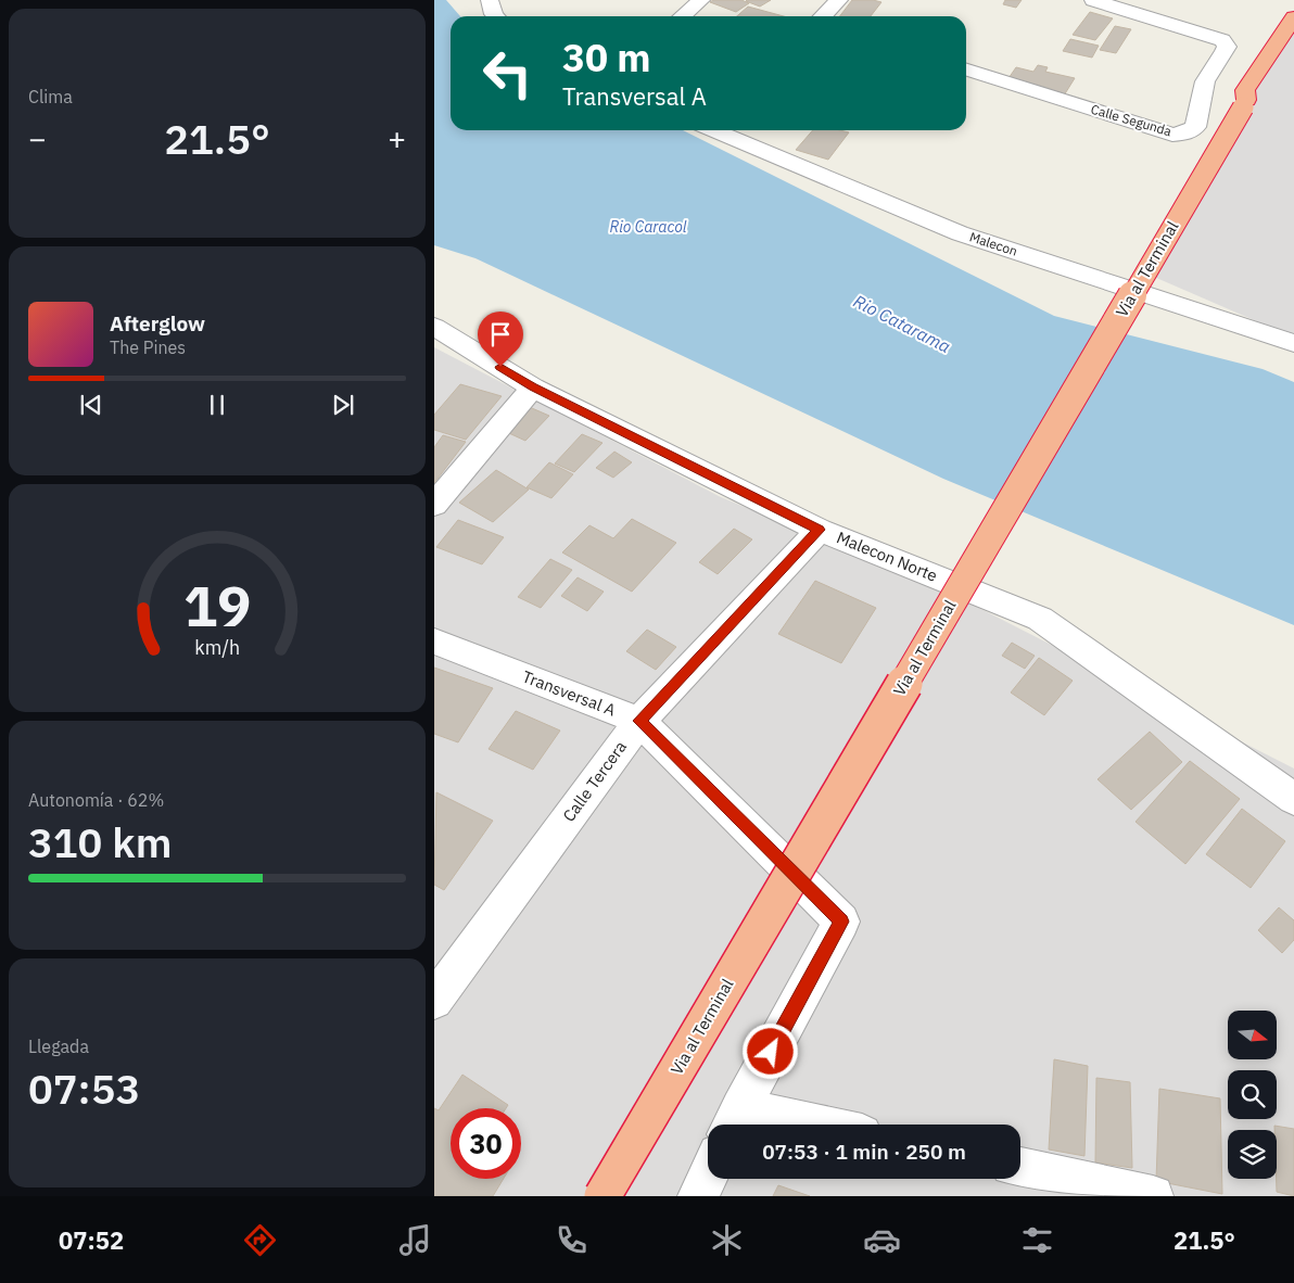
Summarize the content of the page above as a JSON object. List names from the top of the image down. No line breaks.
{"streets":{"highway":["Via al Terminal"],"street":["Calle Segunda","Malecon","Malecon Norte","Transversal A","Calle Tercera"]},"crossings":[["Malecon Norte","Calle Tercera"],["Transversal A","Calle Tercera"]],"water":["Rio Caracol","Rio Catarama"],"north":"right","page":{"tile":["Clima",["Autonomía · 62%","310 km"],["Llegada","07:53"]],"turn":["30 m","Transversal A"],"heat":["−","21.5°","+"],"song":["Afterglow","The Pines"],"limit":"30","trip":"07:53 · 1 min · 250 m","tabs":["07:52","21.5°"],"gauge":["19","km/h"]}}
